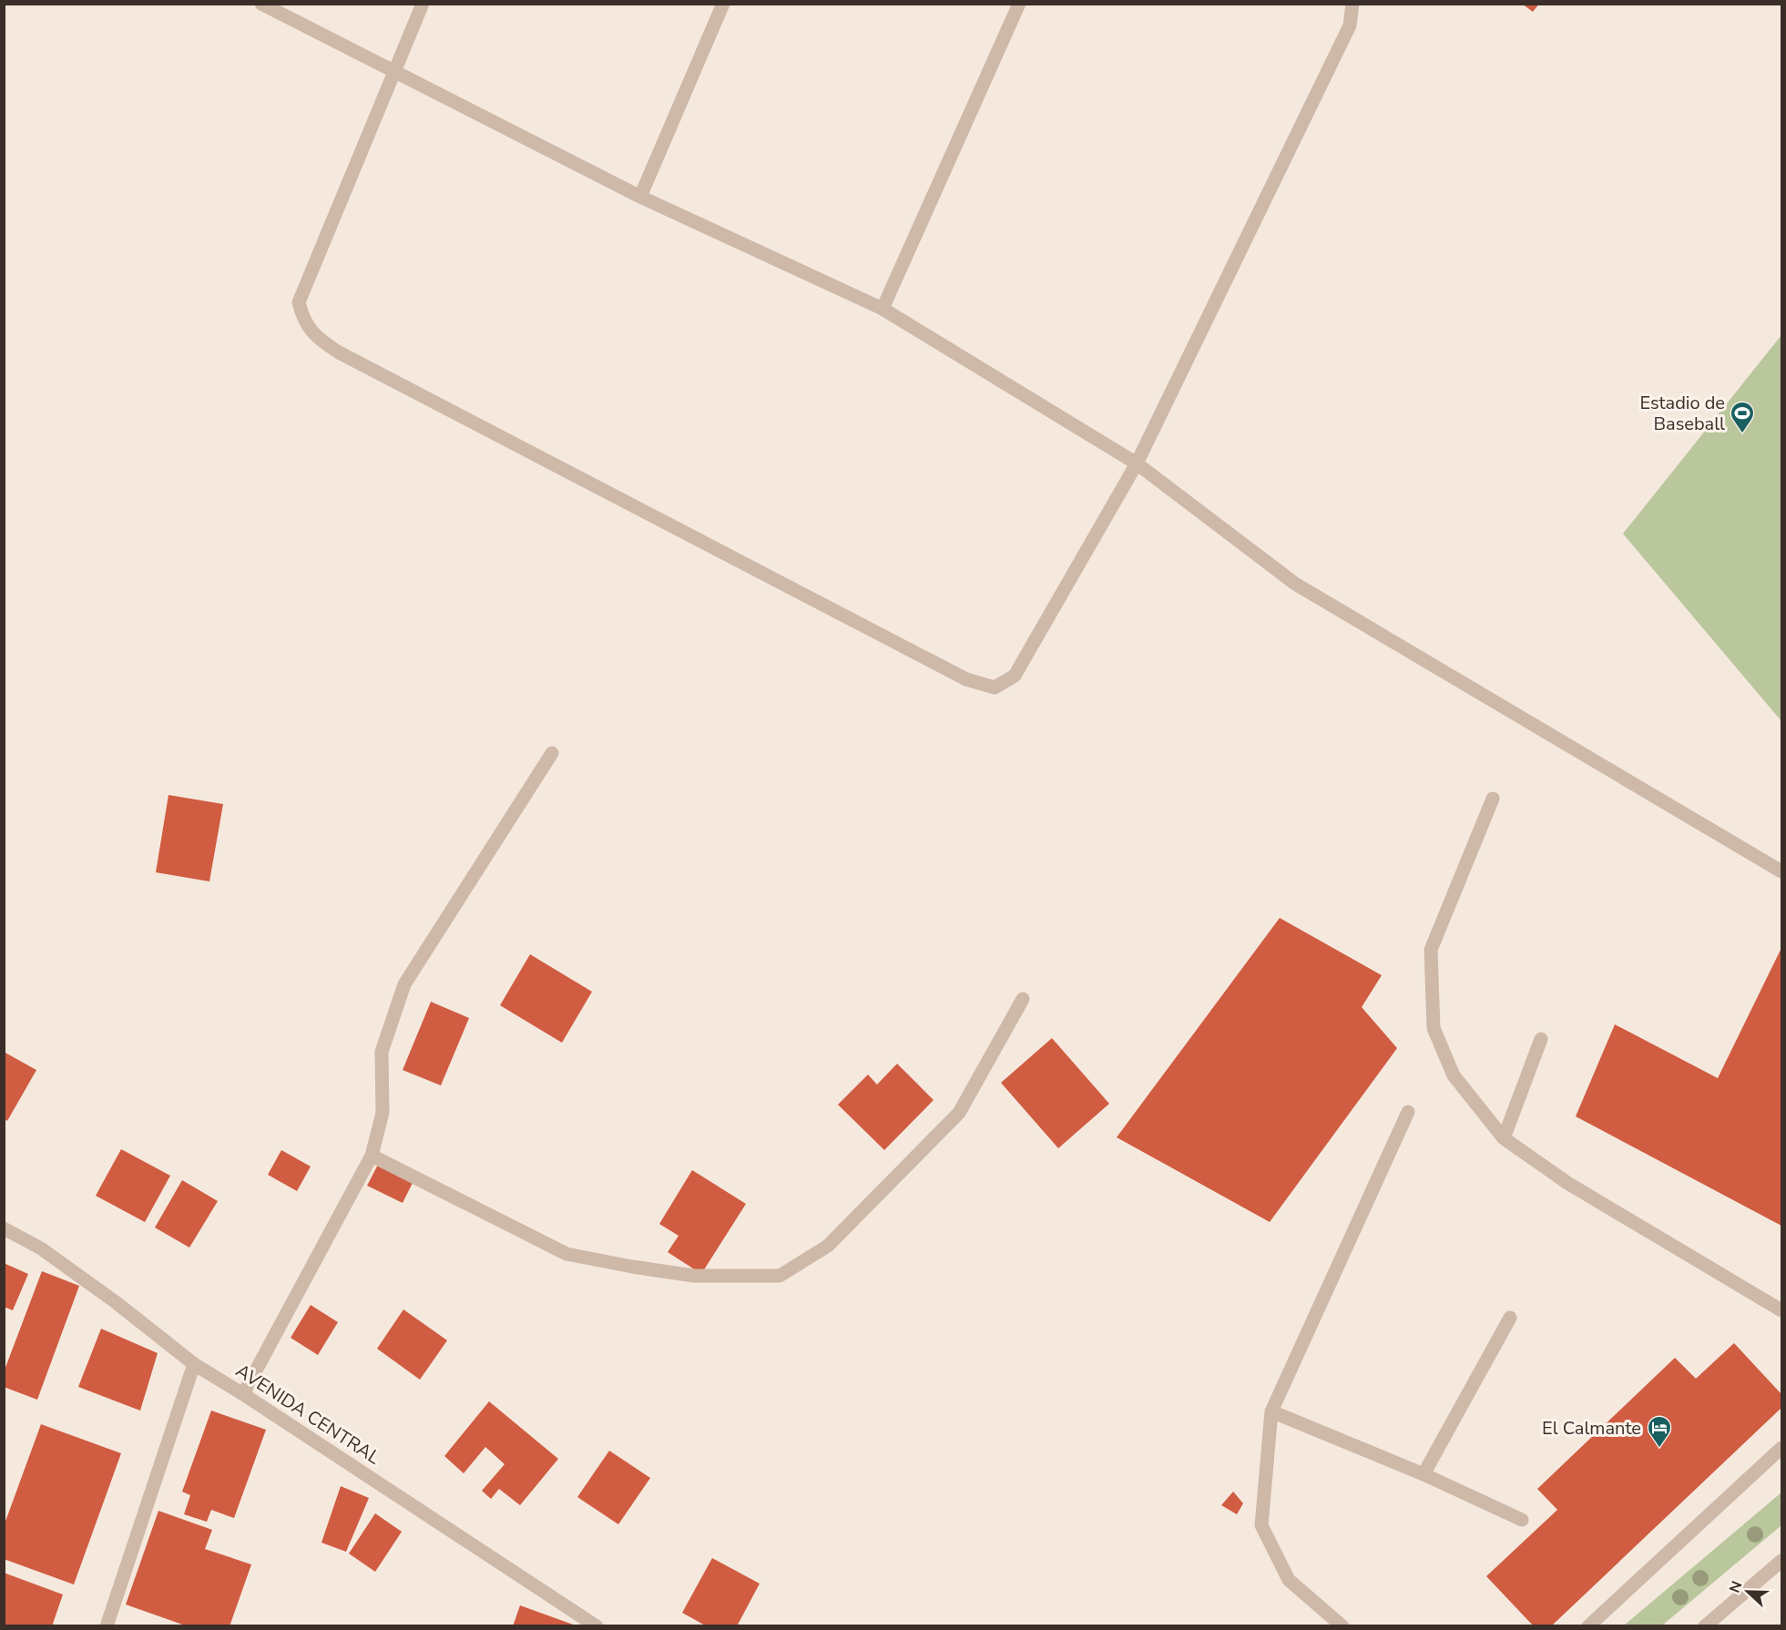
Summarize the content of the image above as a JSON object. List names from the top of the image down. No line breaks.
{"streets":{"street":["AVENIDA CENTRAL"]},"places":{"sports":["Estadio de Baseball"],"hotel":["El Calmante"]},"north":"left"}
